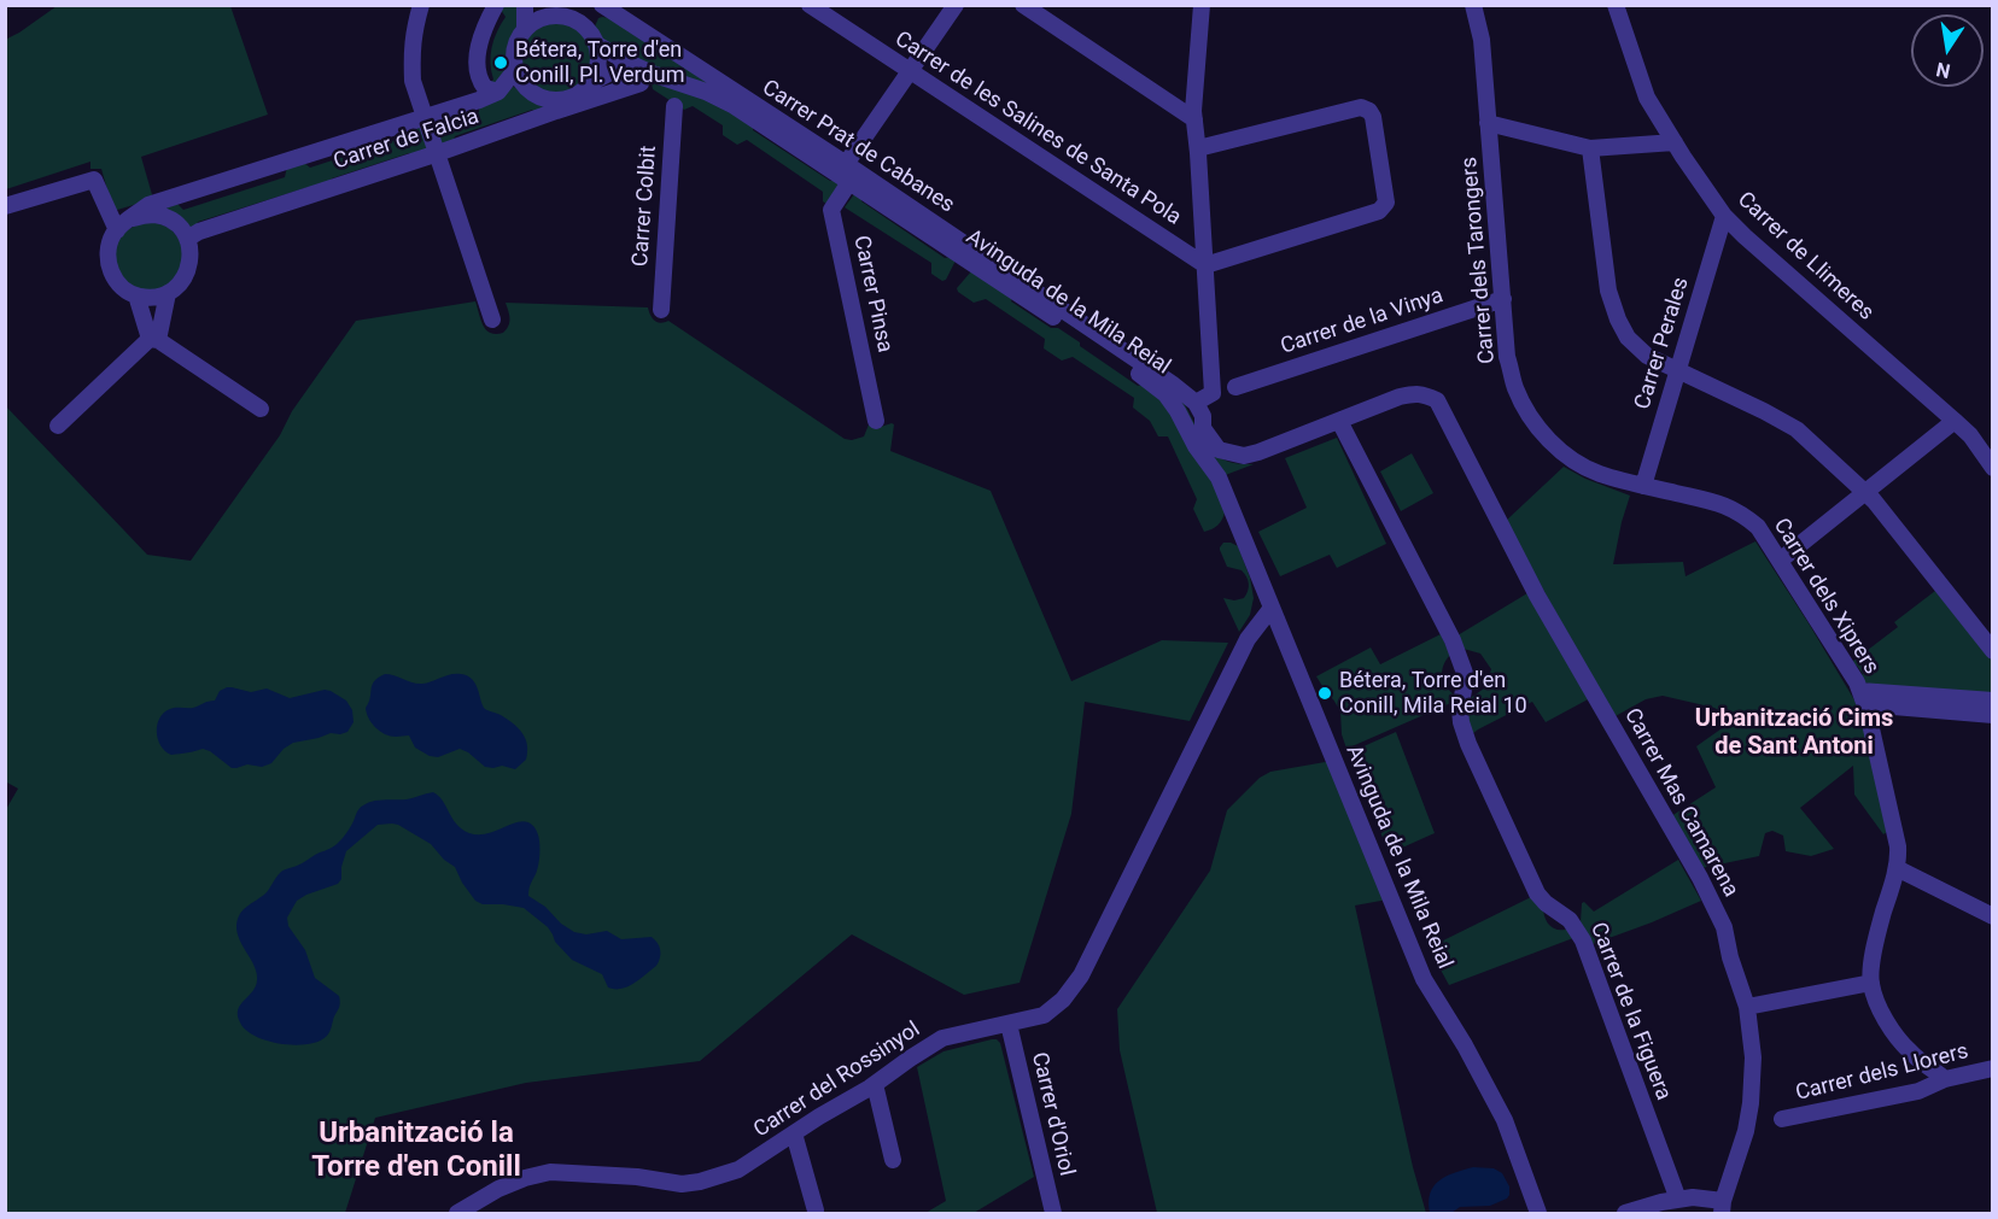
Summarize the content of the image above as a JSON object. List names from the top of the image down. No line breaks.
{"streets":{"street":["Carrer de les Salines de Santa Pola","Carrer de Falcia","Carrer Prat de Cabanes","Carrer Colbit","Carrer de Llimeres","Carrer dels Tarongers","Carrer Pinsa","Avinguda de la Mila Reial","Carrer de la Vinya","Carrer Perales","Carrer dels Xiprers","Carrer Mas Camarena","Carrer de la Figuera","Carrer dels Llorers","Carrer del Rossinyol","Carrer d'Oriol"]},"crossings":[["Carrer de Falcia","Avinguda de la Mila Reial"],["Carrer Prat de Cabanes","Carrer Mas Camarena"],["Carrer de Llimeres","Carrer Perales"],["Carrer dels Tarongers","Carrer de la Vinya"],["Carrer dels Tarongers","Carrer Perales"],["Carrer dels Tarongers","Carrer dels Xiprers"],["Carrer Pinsa","Avinguda de la Mila Reial"],["Avinguda de la Mila Reial","Carrer del Rossinyol"],["Carrer Perales","Carrer dels Xiprers"],["Carrer dels Xiprers","Carrer dels Llorers"],["Carrer Mas Camarena","Carrer de la Figuera"],["Carrer del Rossinyol","Carrer d'Oriol"]],"districts":["Urbanització Cims de Sant Antoni","Urbanització la Torre d'en Conill"],"places":["Bétera, Torre d'en Conill, Pl. Verdum","Bétera, Torre d'en Conill, Mila Reial 10"],"north":"bottom"}
